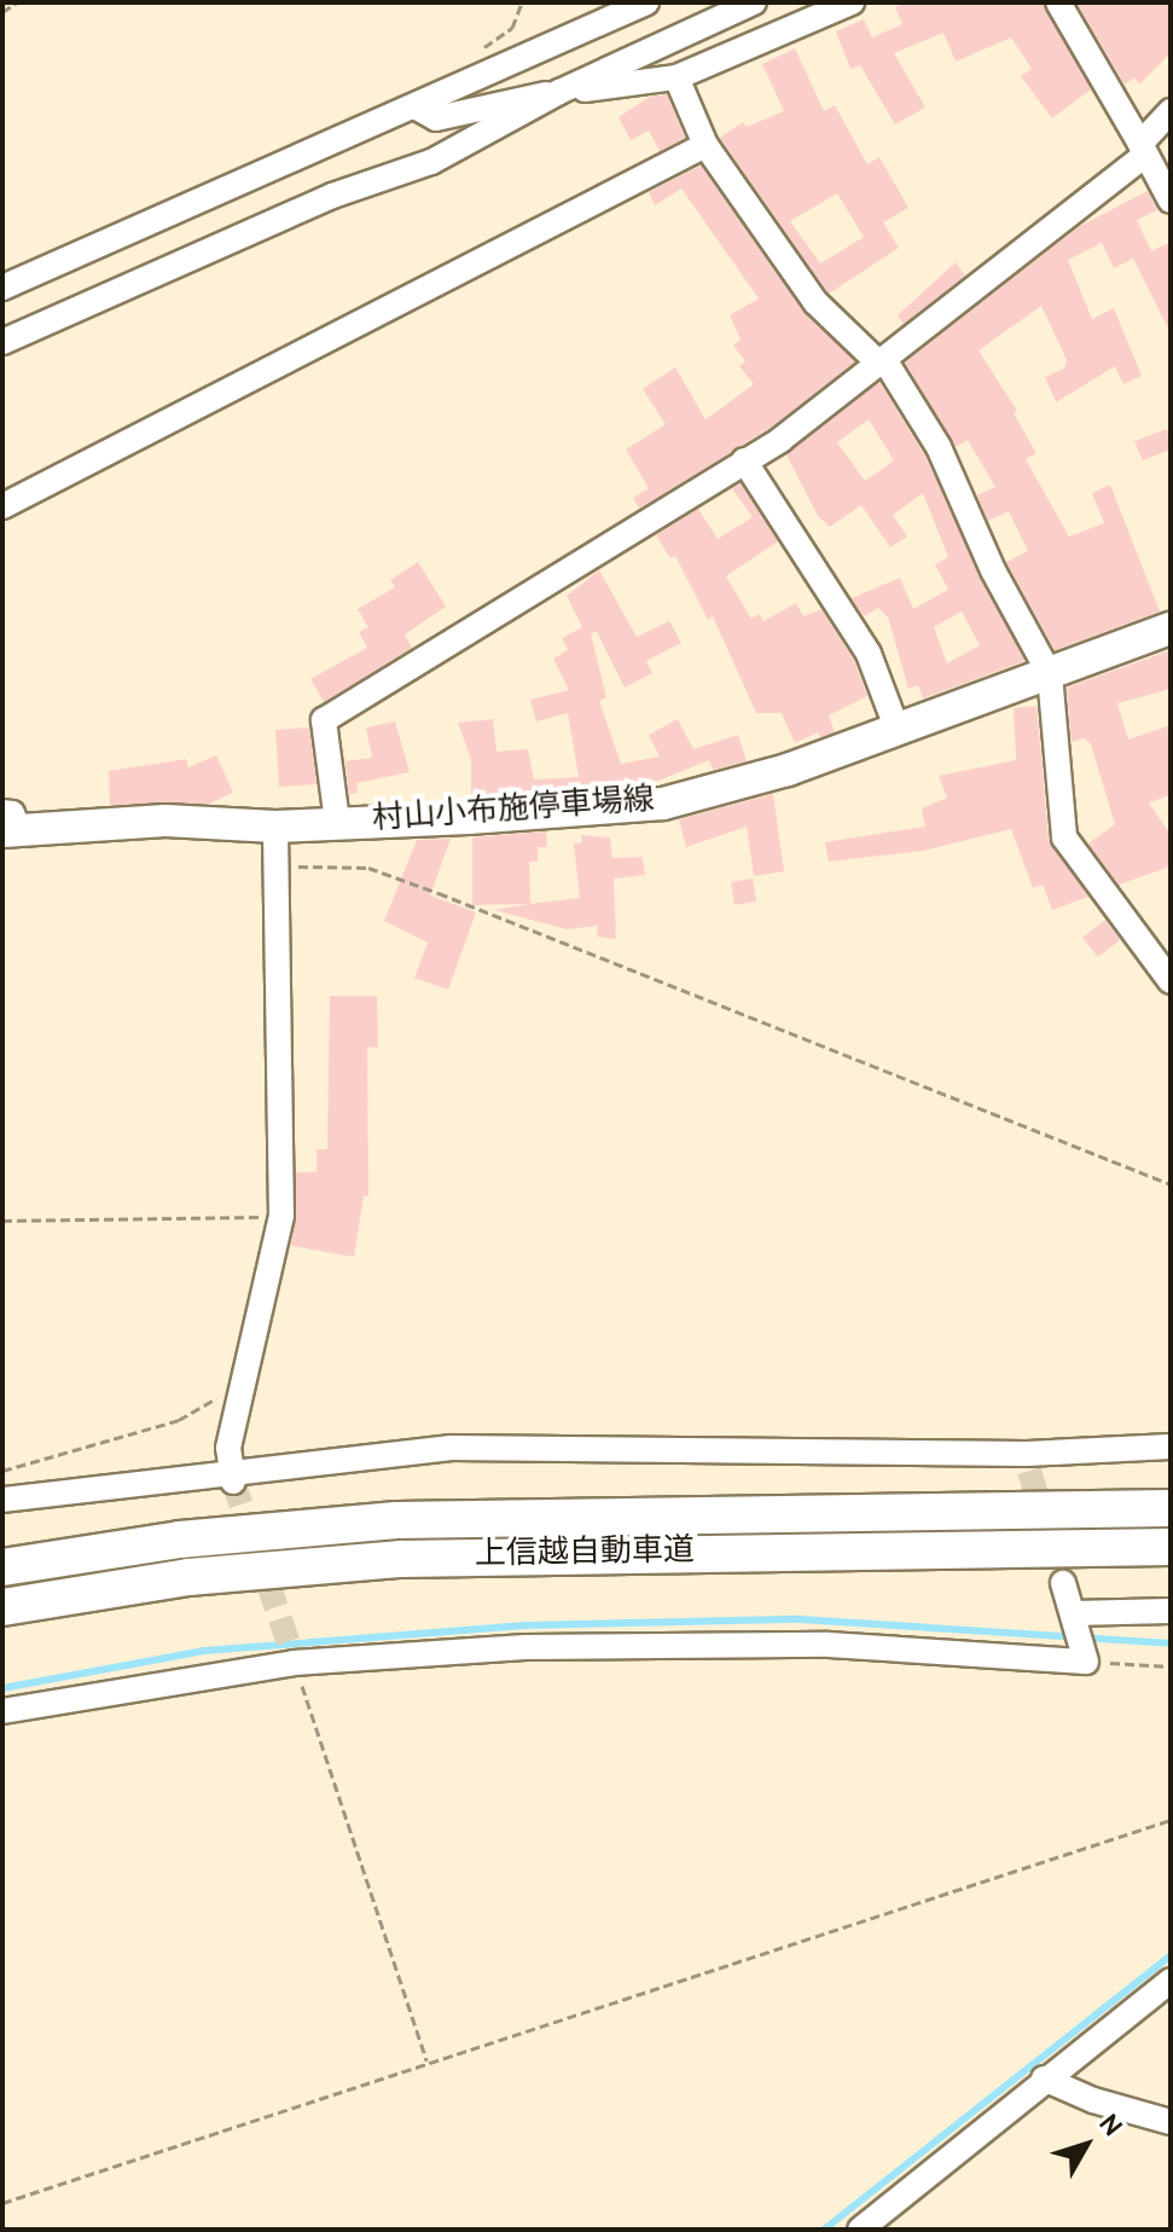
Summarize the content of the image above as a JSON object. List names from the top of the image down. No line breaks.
{"streets":{"highway":["上信越自動車道"],"main road":["村山小布施停車場線"]},"north":"top right"}
